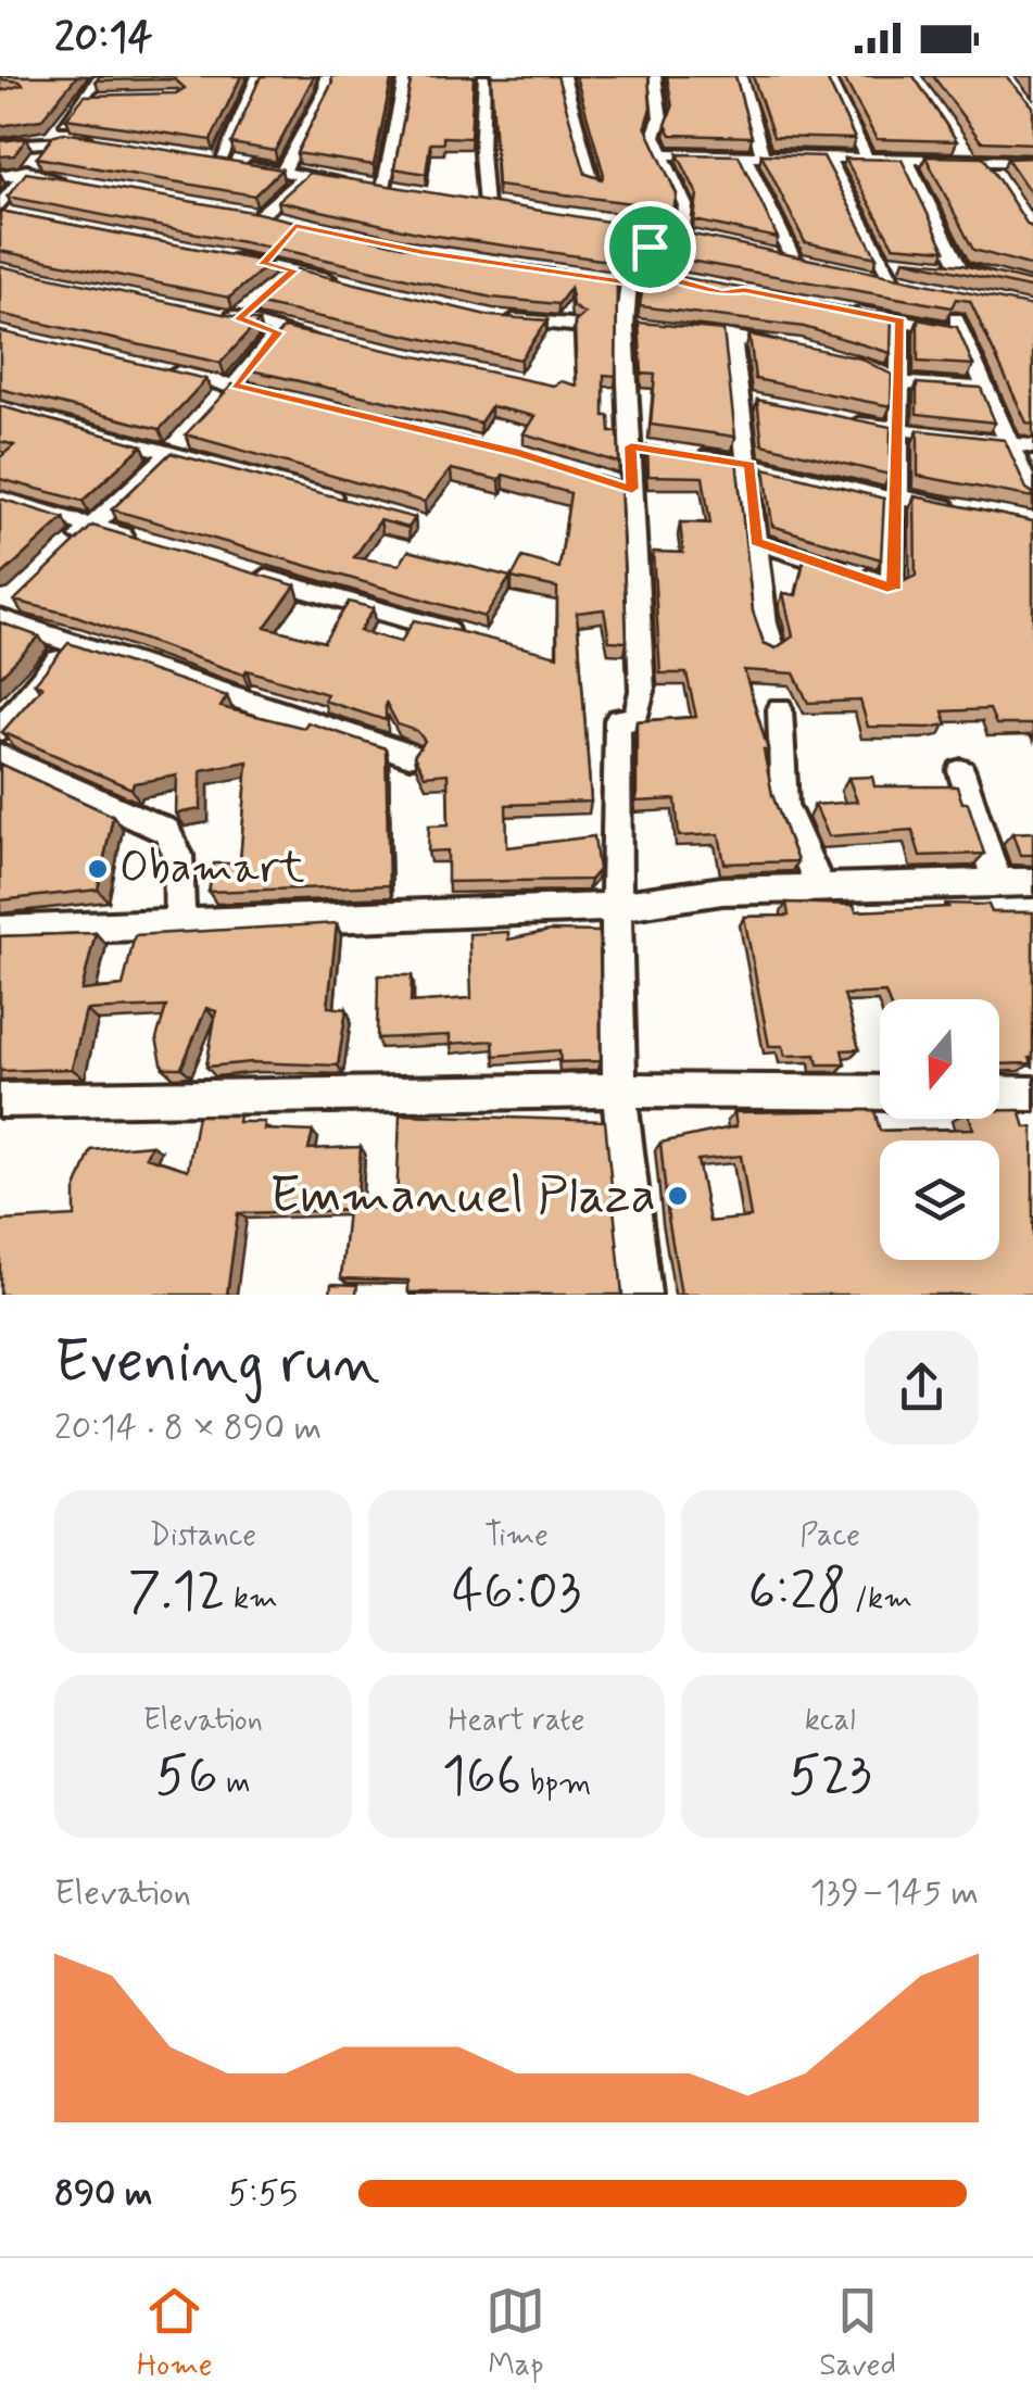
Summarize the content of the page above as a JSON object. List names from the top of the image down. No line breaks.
{"places":["Obamart","Emmanuel Plaza"],"north":"bottom","page":{"status":"20:14","heading":["Evening run","20:14 · 8 × 890 m"],"stats":[["Distance","7.12 km"],["Time","46:03"],["Pace","6:28 /km"],["Elevation","56 m"],["Heart rate","166 bpm"],["kcal","523"]],"chart":["Elevation","139–145 m"],"list":[{"name":"890 m","note":"5:55"}],"tabs":["Home","Map","Saved"]}}
